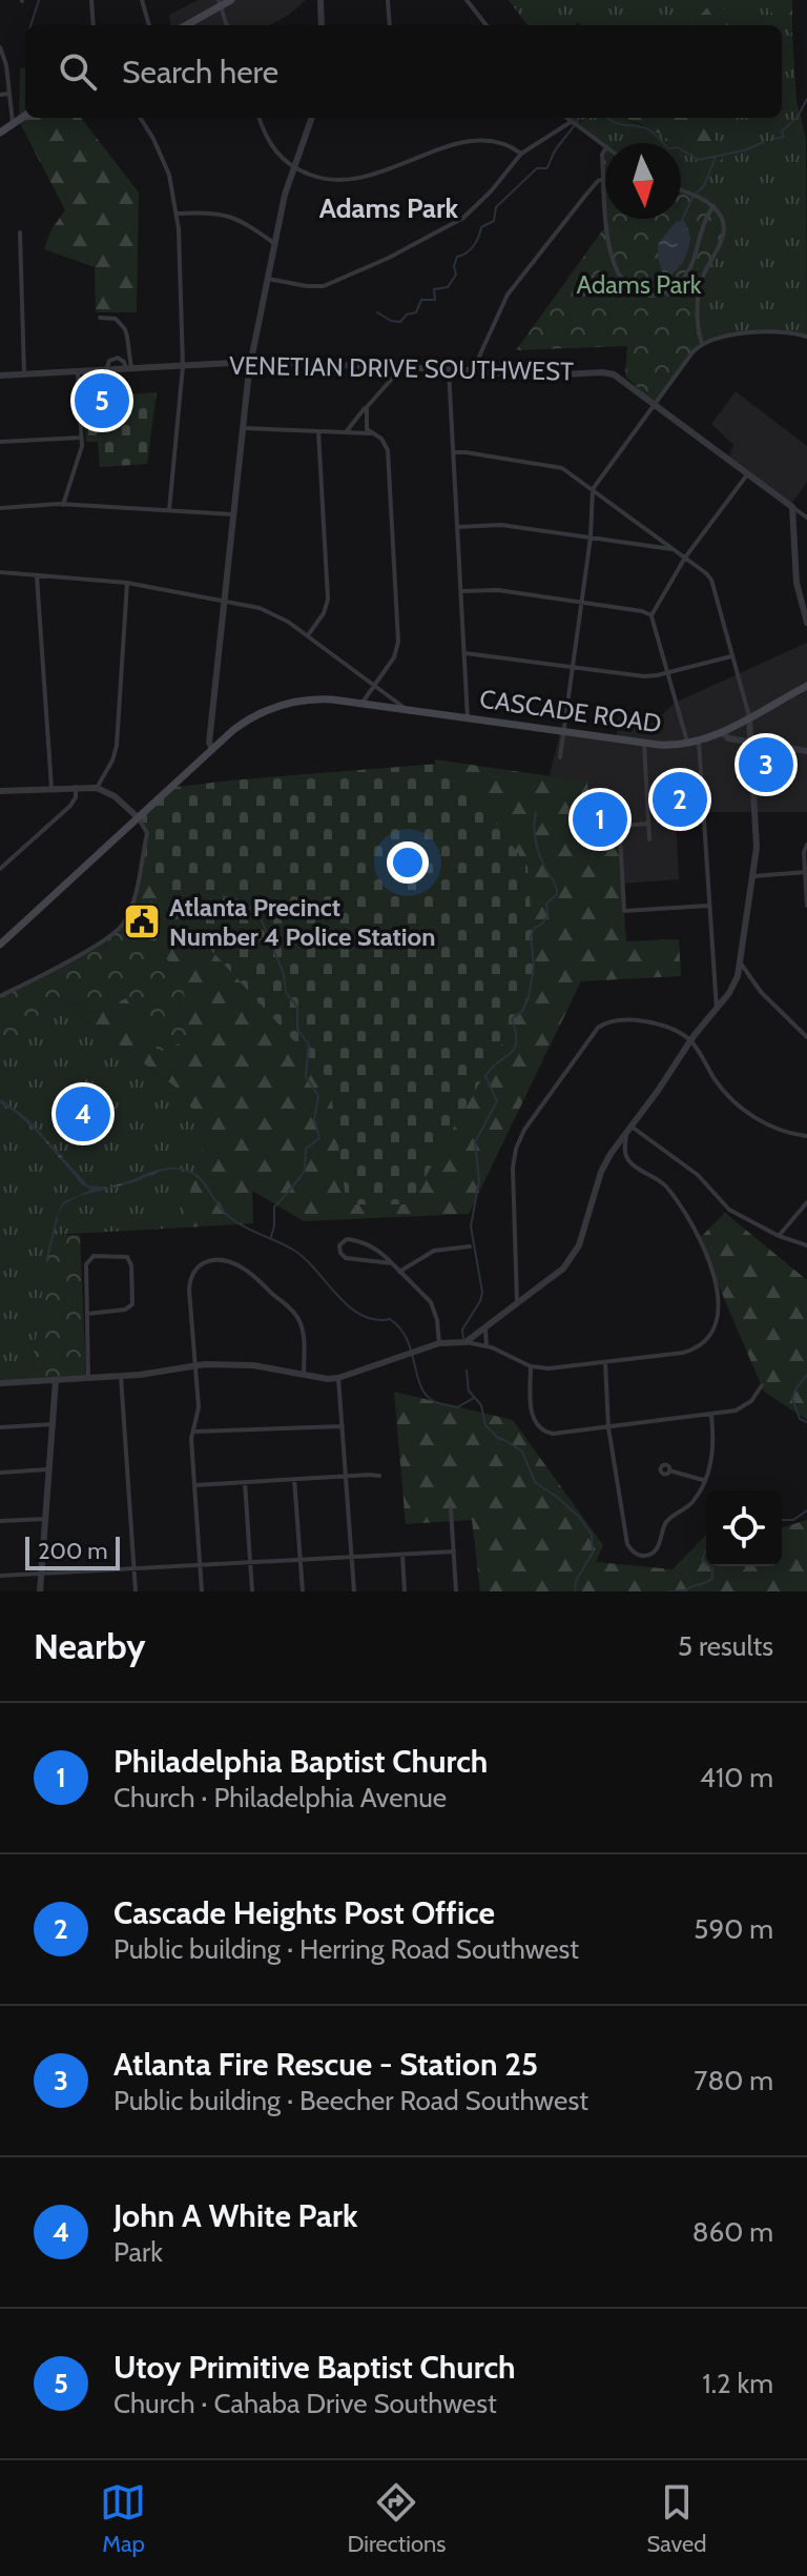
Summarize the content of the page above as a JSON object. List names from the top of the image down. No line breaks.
{"streets":{"main road":["CASCADE ROAD"],"street":["VENETIAN DRIVE SOUTHWEST"]},"districts":["Adams Park"],"parks":["Adams Park"],"places":{"public building":["Atlanta Precinct Number 4 Police Station"]},"scale_bar":"200 m","north":"bottom","page":{"search":"Search here","pins":["5","3","2","1","4"],"scale":"200 m","heading":["Nearby","5 results"],"list":[{"mark":"1","name":"Philadelphia Baptist Church","note":"Church · Philadelphia Avenue","value":"410 m"},{"mark":"2","name":"Cascade Heights Post Office","note":"Public building · Herring Road Southwest","value":"590 m"},{"mark":"3","name":"Atlanta Fire Rescue - Station 25","note":"Public building · Beecher Road Southwest","value":"780 m"},{"mark":"4","name":"John A White Park","note":"Park","value":"860 m"},{"mark":"5","name":"Utoy Primitive Baptist Church","note":"Church · Cahaba Drive Southwest","value":"1.2 km"}],"nav":["Map","Directions","Saved"]}}
